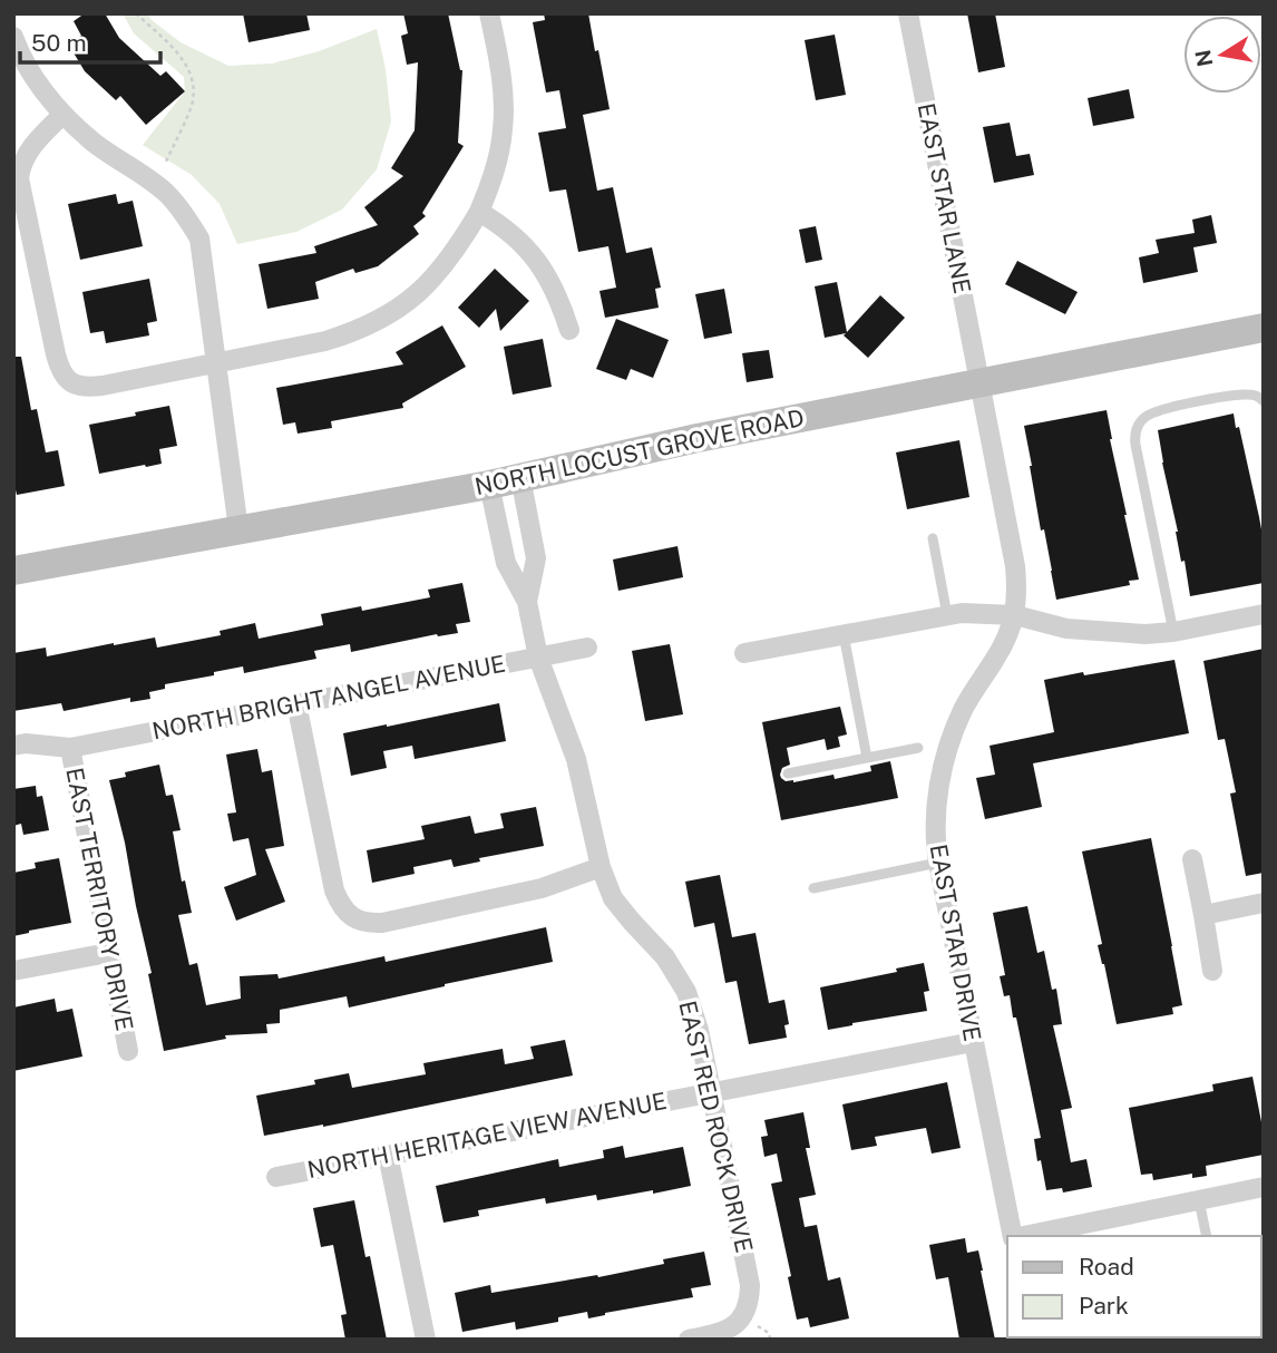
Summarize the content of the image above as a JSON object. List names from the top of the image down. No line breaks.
{"streets":{"main road":["NORTH LOCUST GROVE ROAD"],"street":["EAST STAR LANE","NORTH BRIGHT ANGEL AVENUE","EAST TERRITORY DRIVE","EAST STAR DRIVE","EAST RED ROCK DRIVE","NORTH HERITAGE VIEW AVENUE"]},"crossings":[["EAST STAR LANE","NORTH LOCUST GROVE ROAD"],["EAST STAR LANE","EAST STAR DRIVE"],["NORTH LOCUST GROVE ROAD","EAST STAR DRIVE"],["NORTH LOCUST GROVE ROAD","EAST RED ROCK DRIVE"],["NORTH BRIGHT ANGEL AVENUE","EAST TERRITORY DRIVE"],["NORTH BRIGHT ANGEL AVENUE","EAST RED ROCK DRIVE"],["EAST STAR DRIVE","NORTH HERITAGE VIEW AVENUE"],["EAST RED ROCK DRIVE","NORTH HERITAGE VIEW AVENUE"]],"legend":["Road","Park"],"scale_bar":"50 m","north":"left"}
